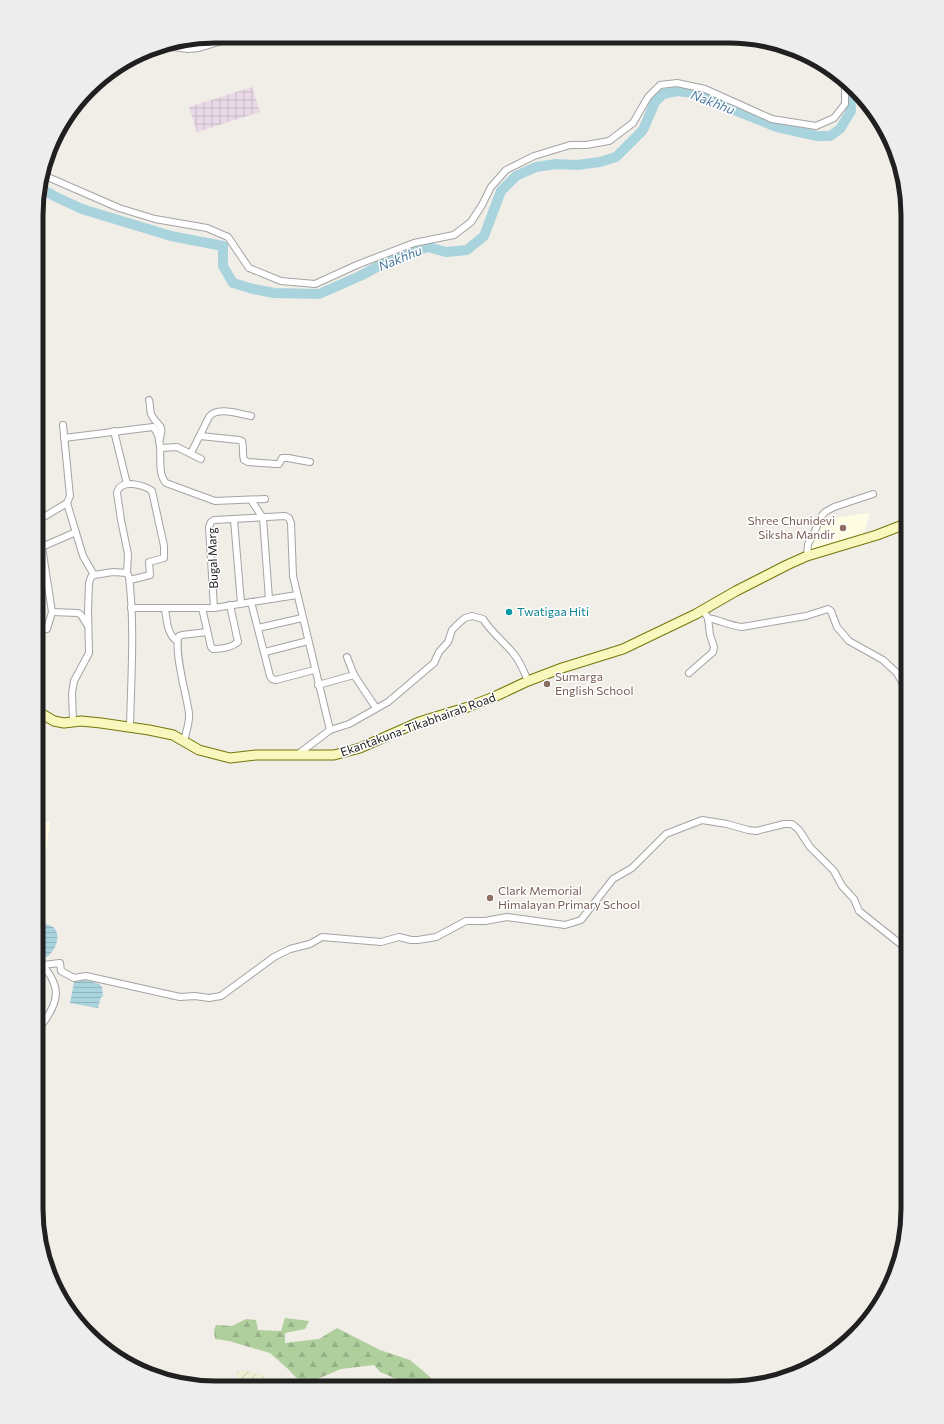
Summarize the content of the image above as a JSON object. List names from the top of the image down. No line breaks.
{"streets":{"main road":["Ekantakuna-Tikabhairab Road"],"street":["Bugal Marg"]},"water":["Nakhhu"],"places":["Shree Chunidevi Siksha Mandir","Twatigaa Hiti","Sumarga English School","Clark Memorial Himalayan Primary School"]}
